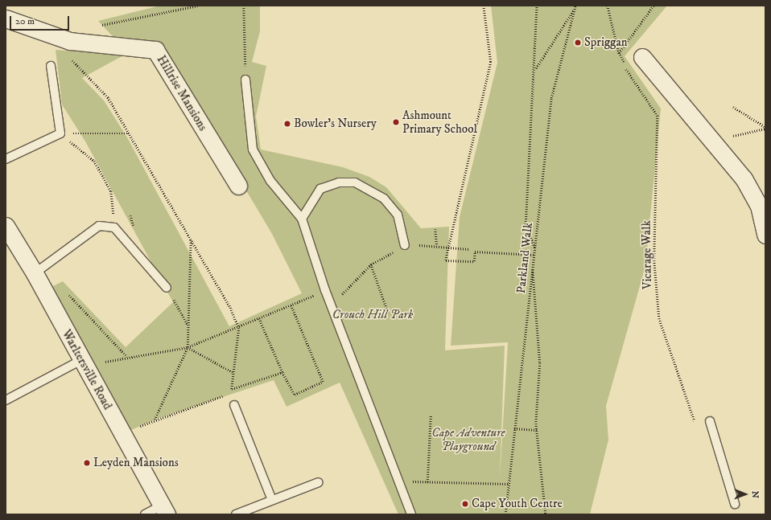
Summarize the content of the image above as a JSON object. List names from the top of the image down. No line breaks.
{"streets":{"street":["Hillrise Mansions","Warltersville Road"],"path":["Vicarage Walk","Parkland Walk"]},"parks":["Crouch Hill Park","Cape Adventure Playground"],"places":["Spriggan","Ashmount Primary School","Bowler's Nursery","Leyden Mansions","Cape Youth Centre"],"scale_bar":"20 m","north":"right"}
